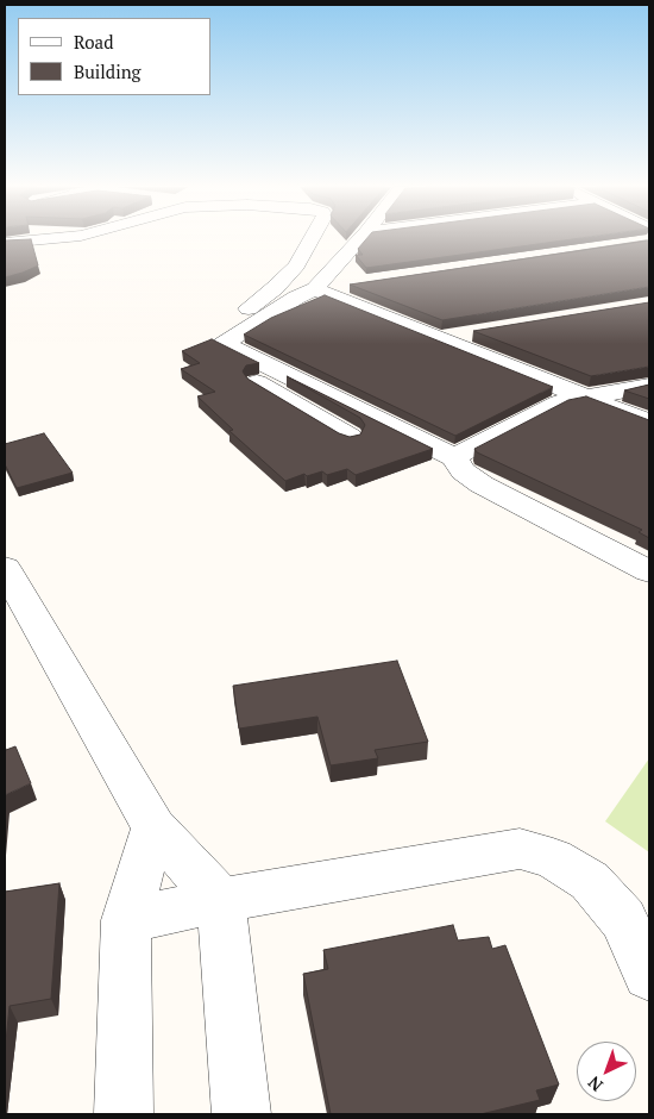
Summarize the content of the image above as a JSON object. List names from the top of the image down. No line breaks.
{"legend":["Road","Building"],"north":"bottom left"}
